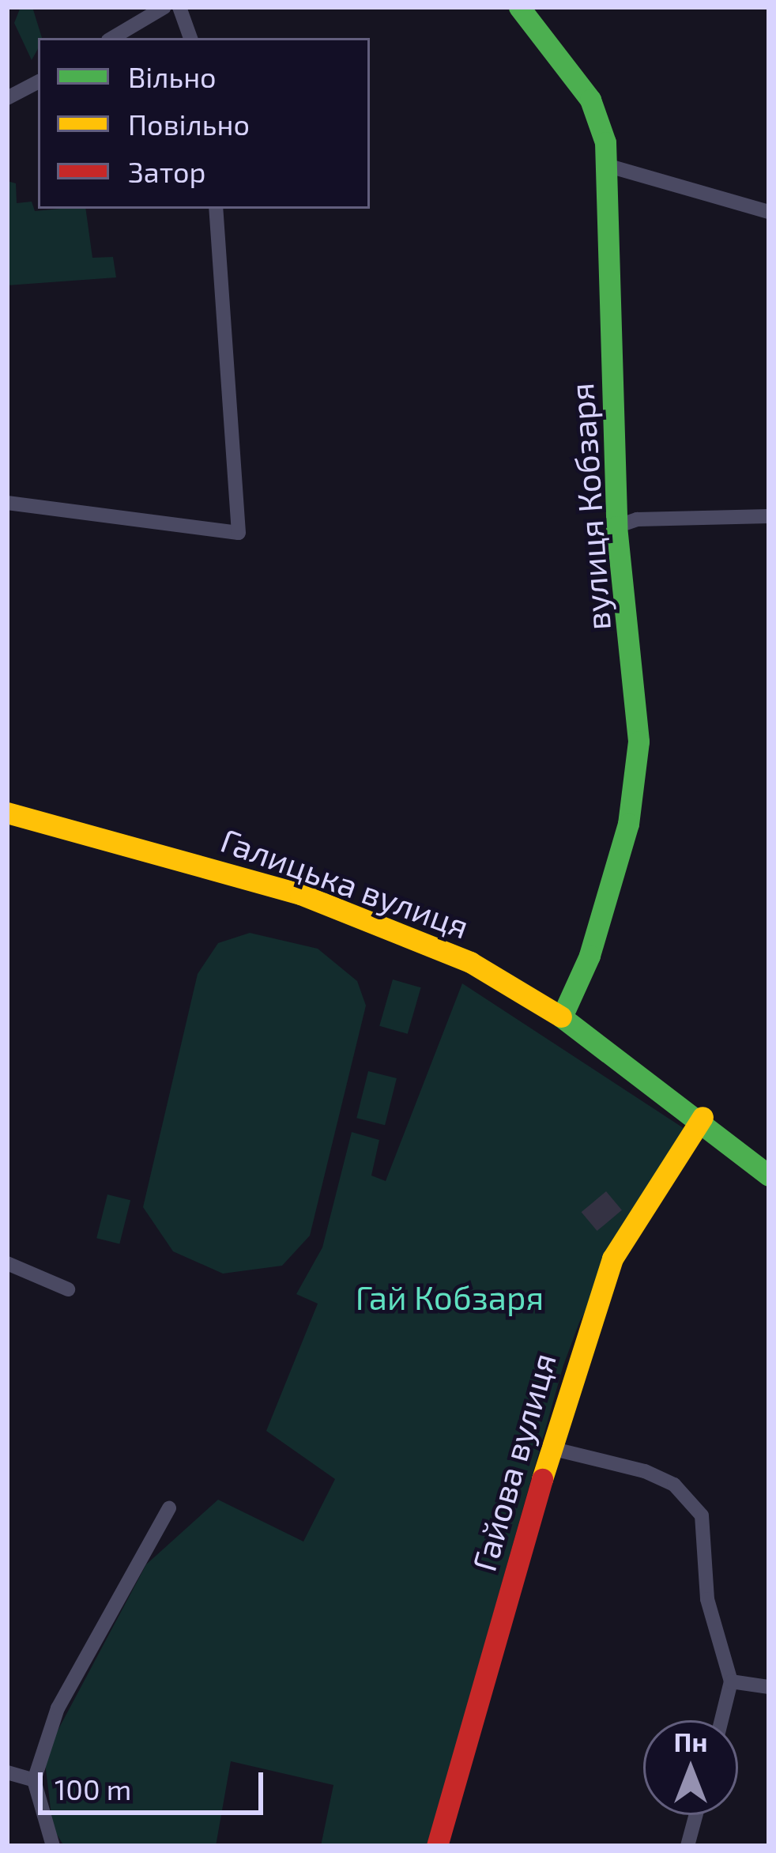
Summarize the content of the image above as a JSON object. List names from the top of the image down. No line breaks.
{"streets":{"street":["вулиця Кобзаря","Галицька вулиця","Гайова вулиця"]},"crossings":[["вулиця Кобзаря","Галицька вулиця"],["Галицька вулиця","Гайова вулиця"]],"parks":["Гай Кобзаря"],"legend":["Вільно","Повільно","Затор"],"scale_bar":"100 m","north":"top"}
